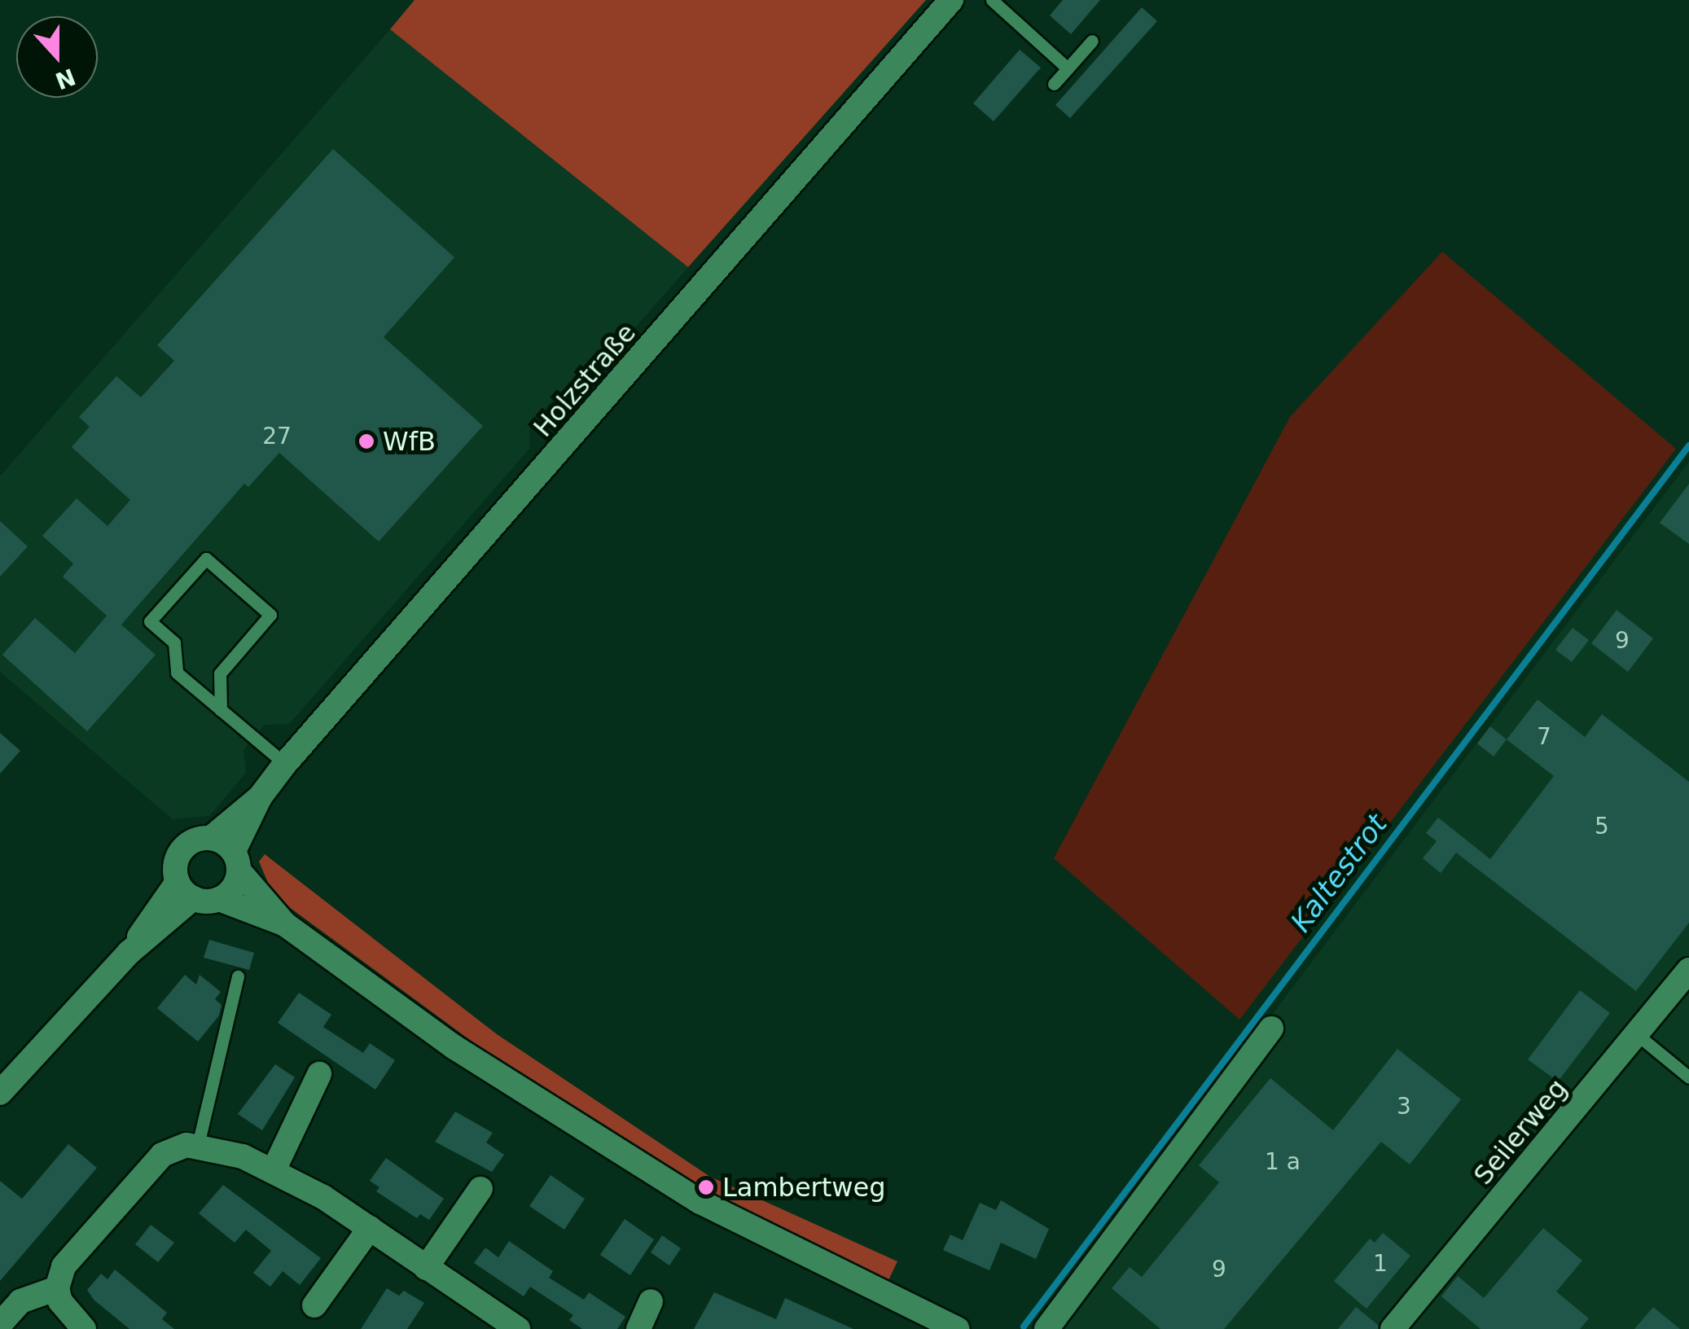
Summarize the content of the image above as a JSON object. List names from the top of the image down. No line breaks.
{"streets":{"street":["Holzstraße","Seilerweg"]},"water":["Kaltestrot"],"places":["WfB","Lambertweg"],"house_numbers":["27","9","7","5","3","1 a","1","9"],"north":"bottom"}
